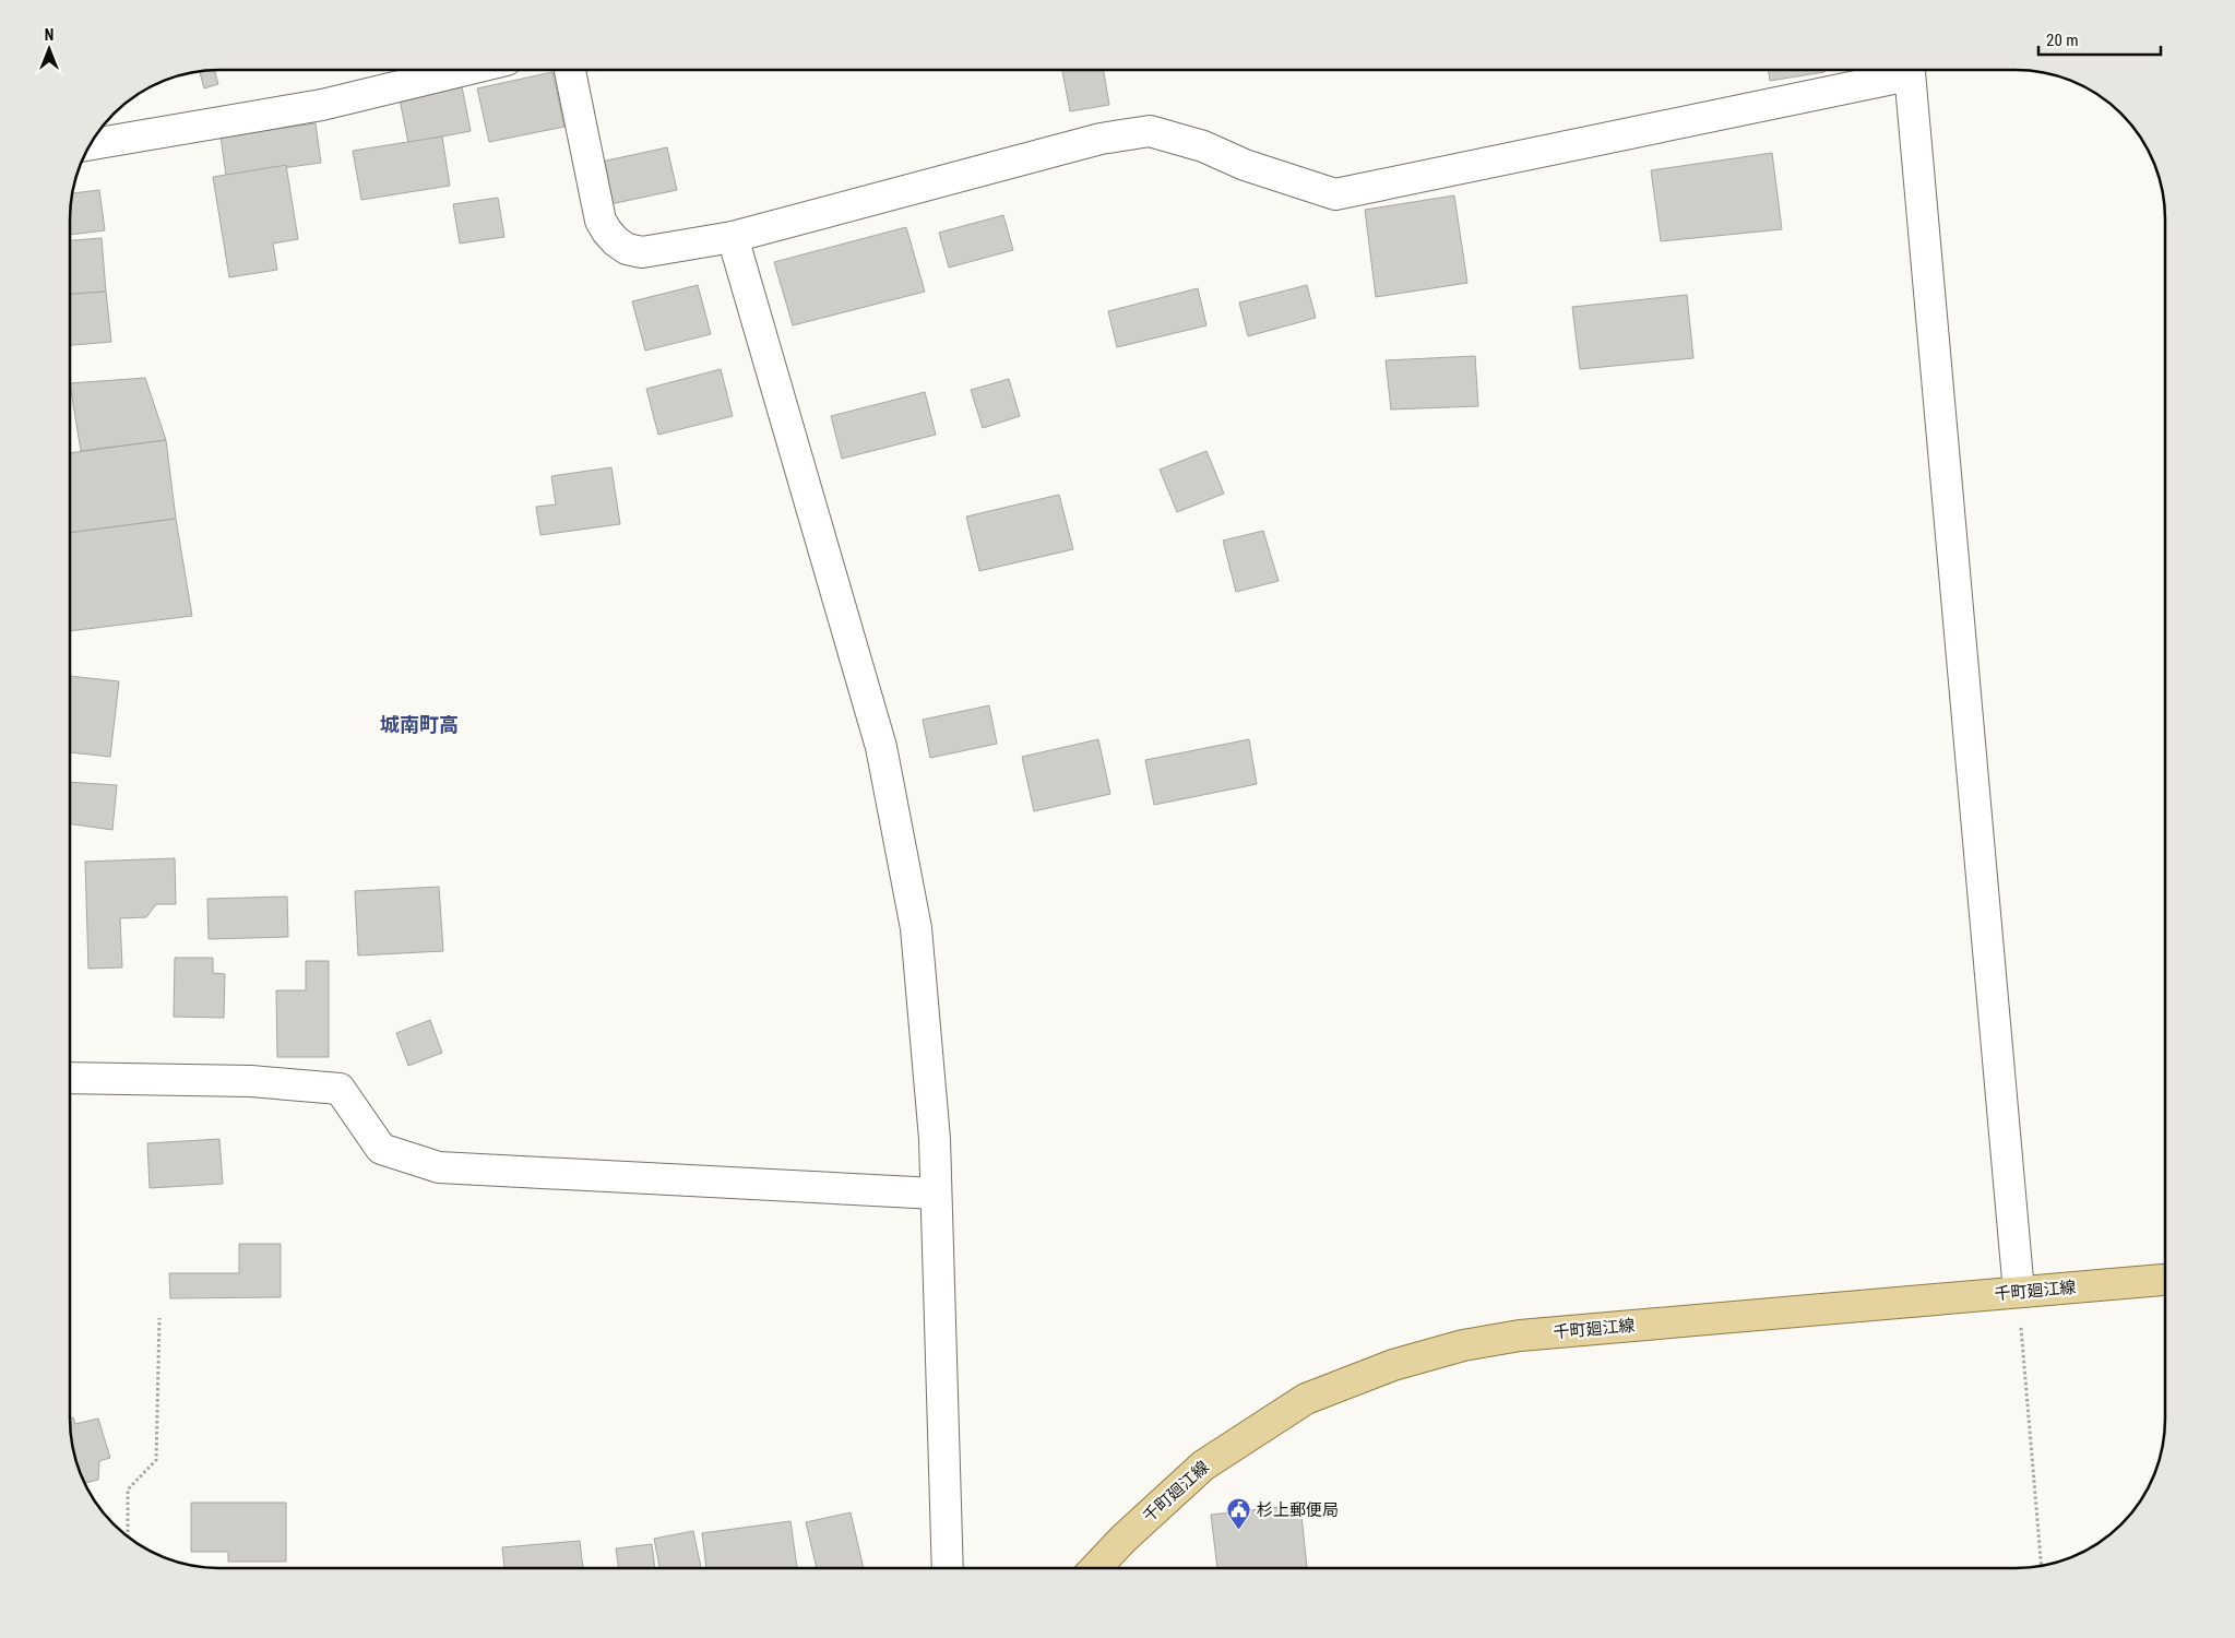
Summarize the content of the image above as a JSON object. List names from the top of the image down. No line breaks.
{"streets":{"main road":["千町廻江線"]},"districts":["城南町高"],"places":{"public building":["杉上郵便局"]},"scale_bar":"20 m","north":"top"}
